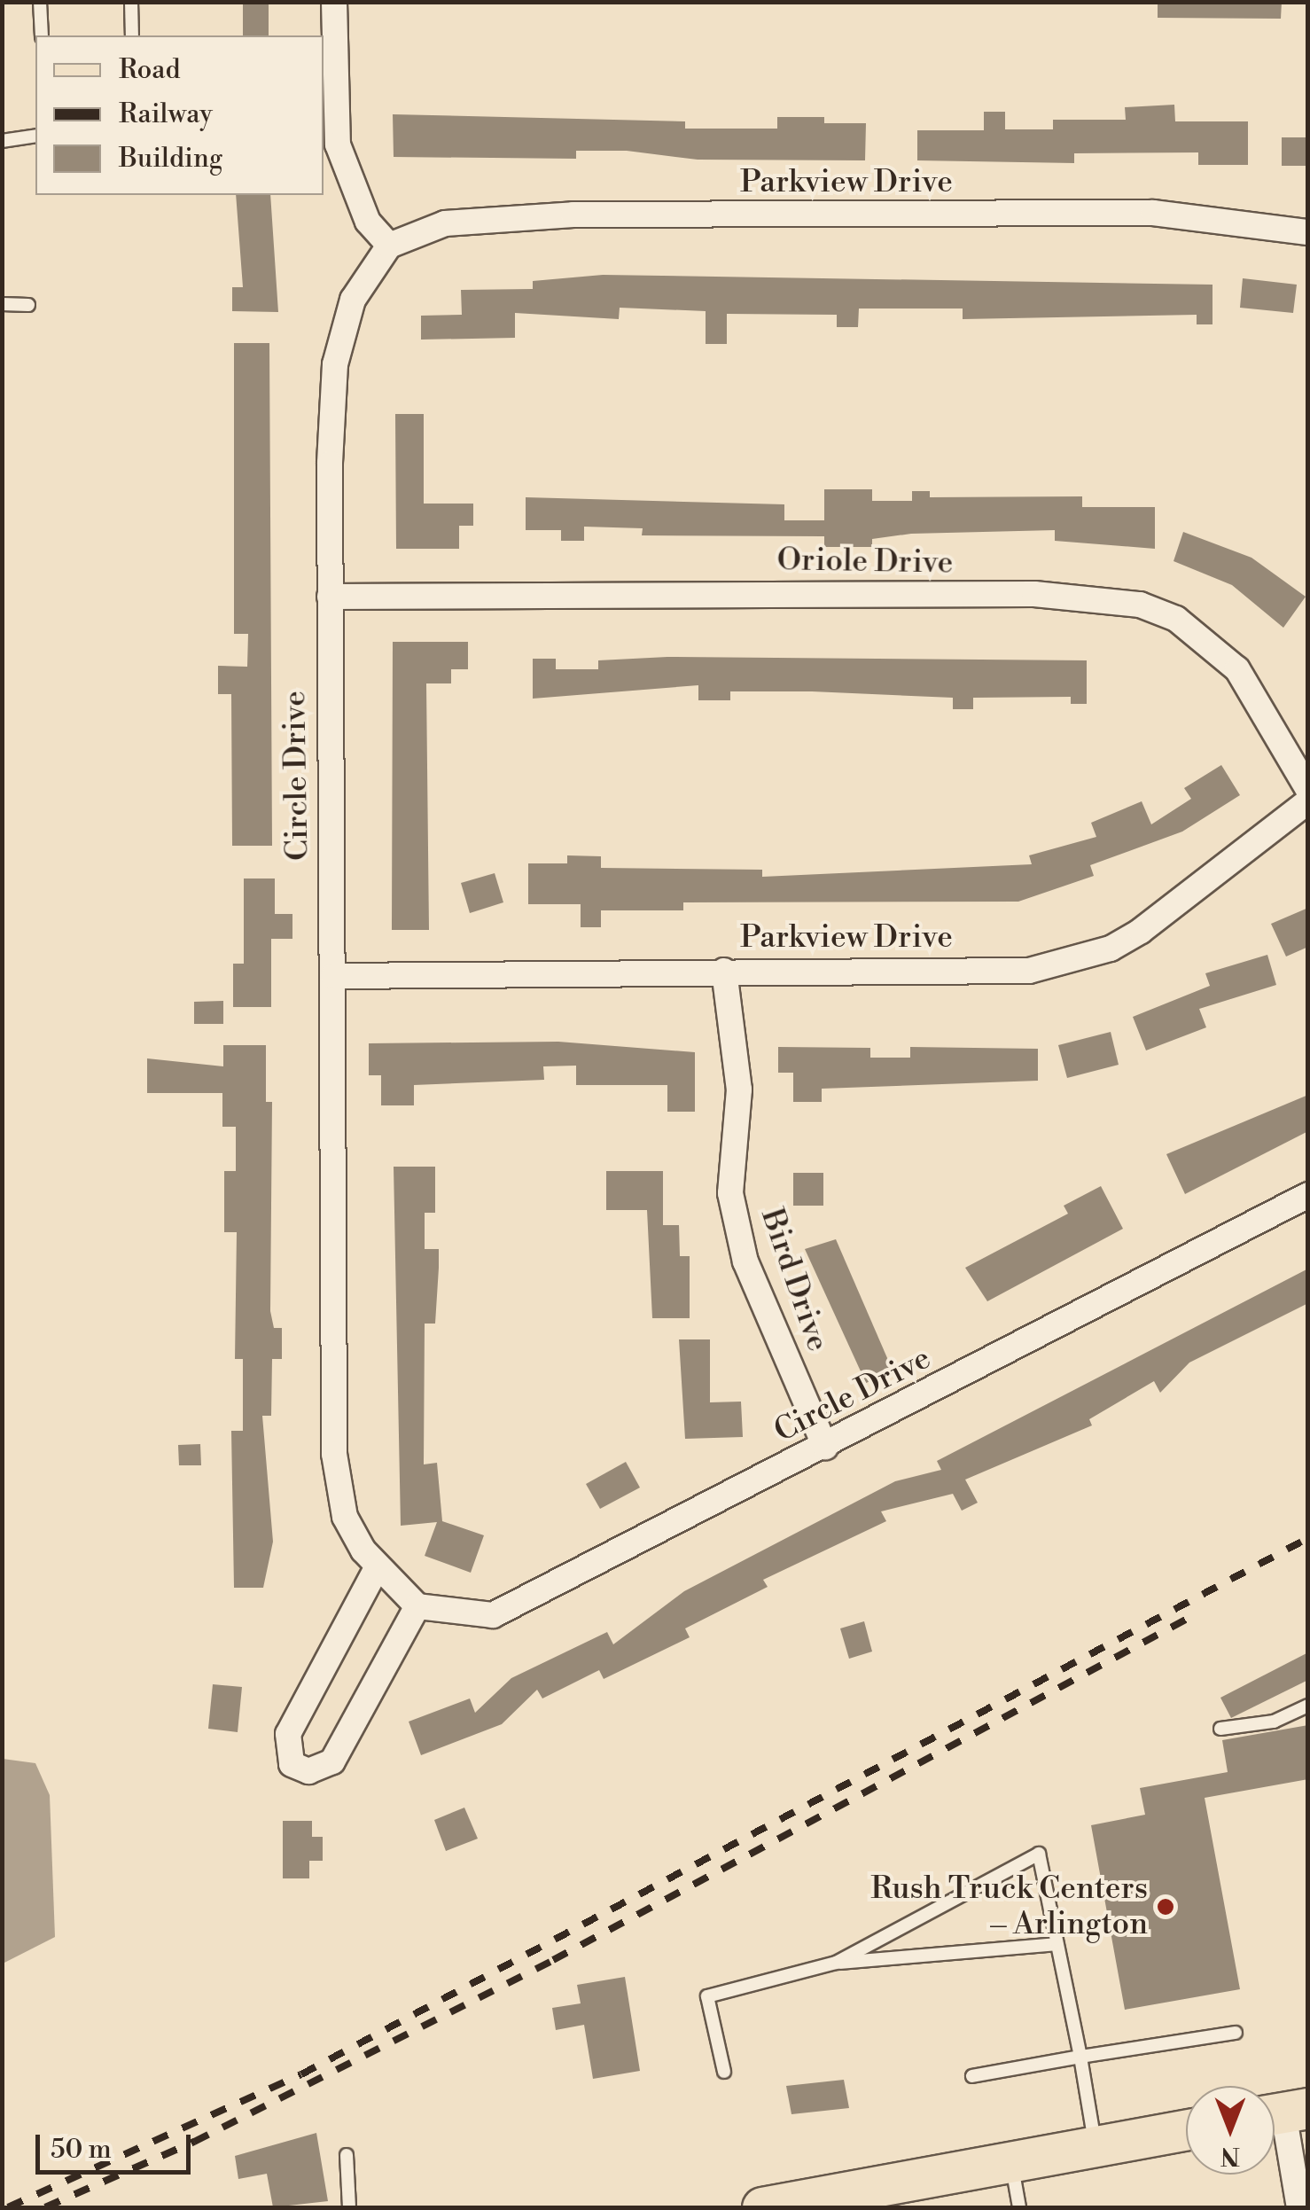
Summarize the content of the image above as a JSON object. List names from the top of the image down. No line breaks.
{"streets":{"street":["Parkview Drive","Oriole Drive","Circle Drive","Bird Drive"]},"crossings":[["Parkview Drive","Circle Drive"],["Parkview Drive","Bird Drive"],["Oriole Drive","Circle Drive"],["Circle Drive","Bird Drive"]],"places":["Rush Truck Centers – Arlington"],"legend":["Road","Railway","Building"],"scale_bar":"50 m","north":"bottom"}
